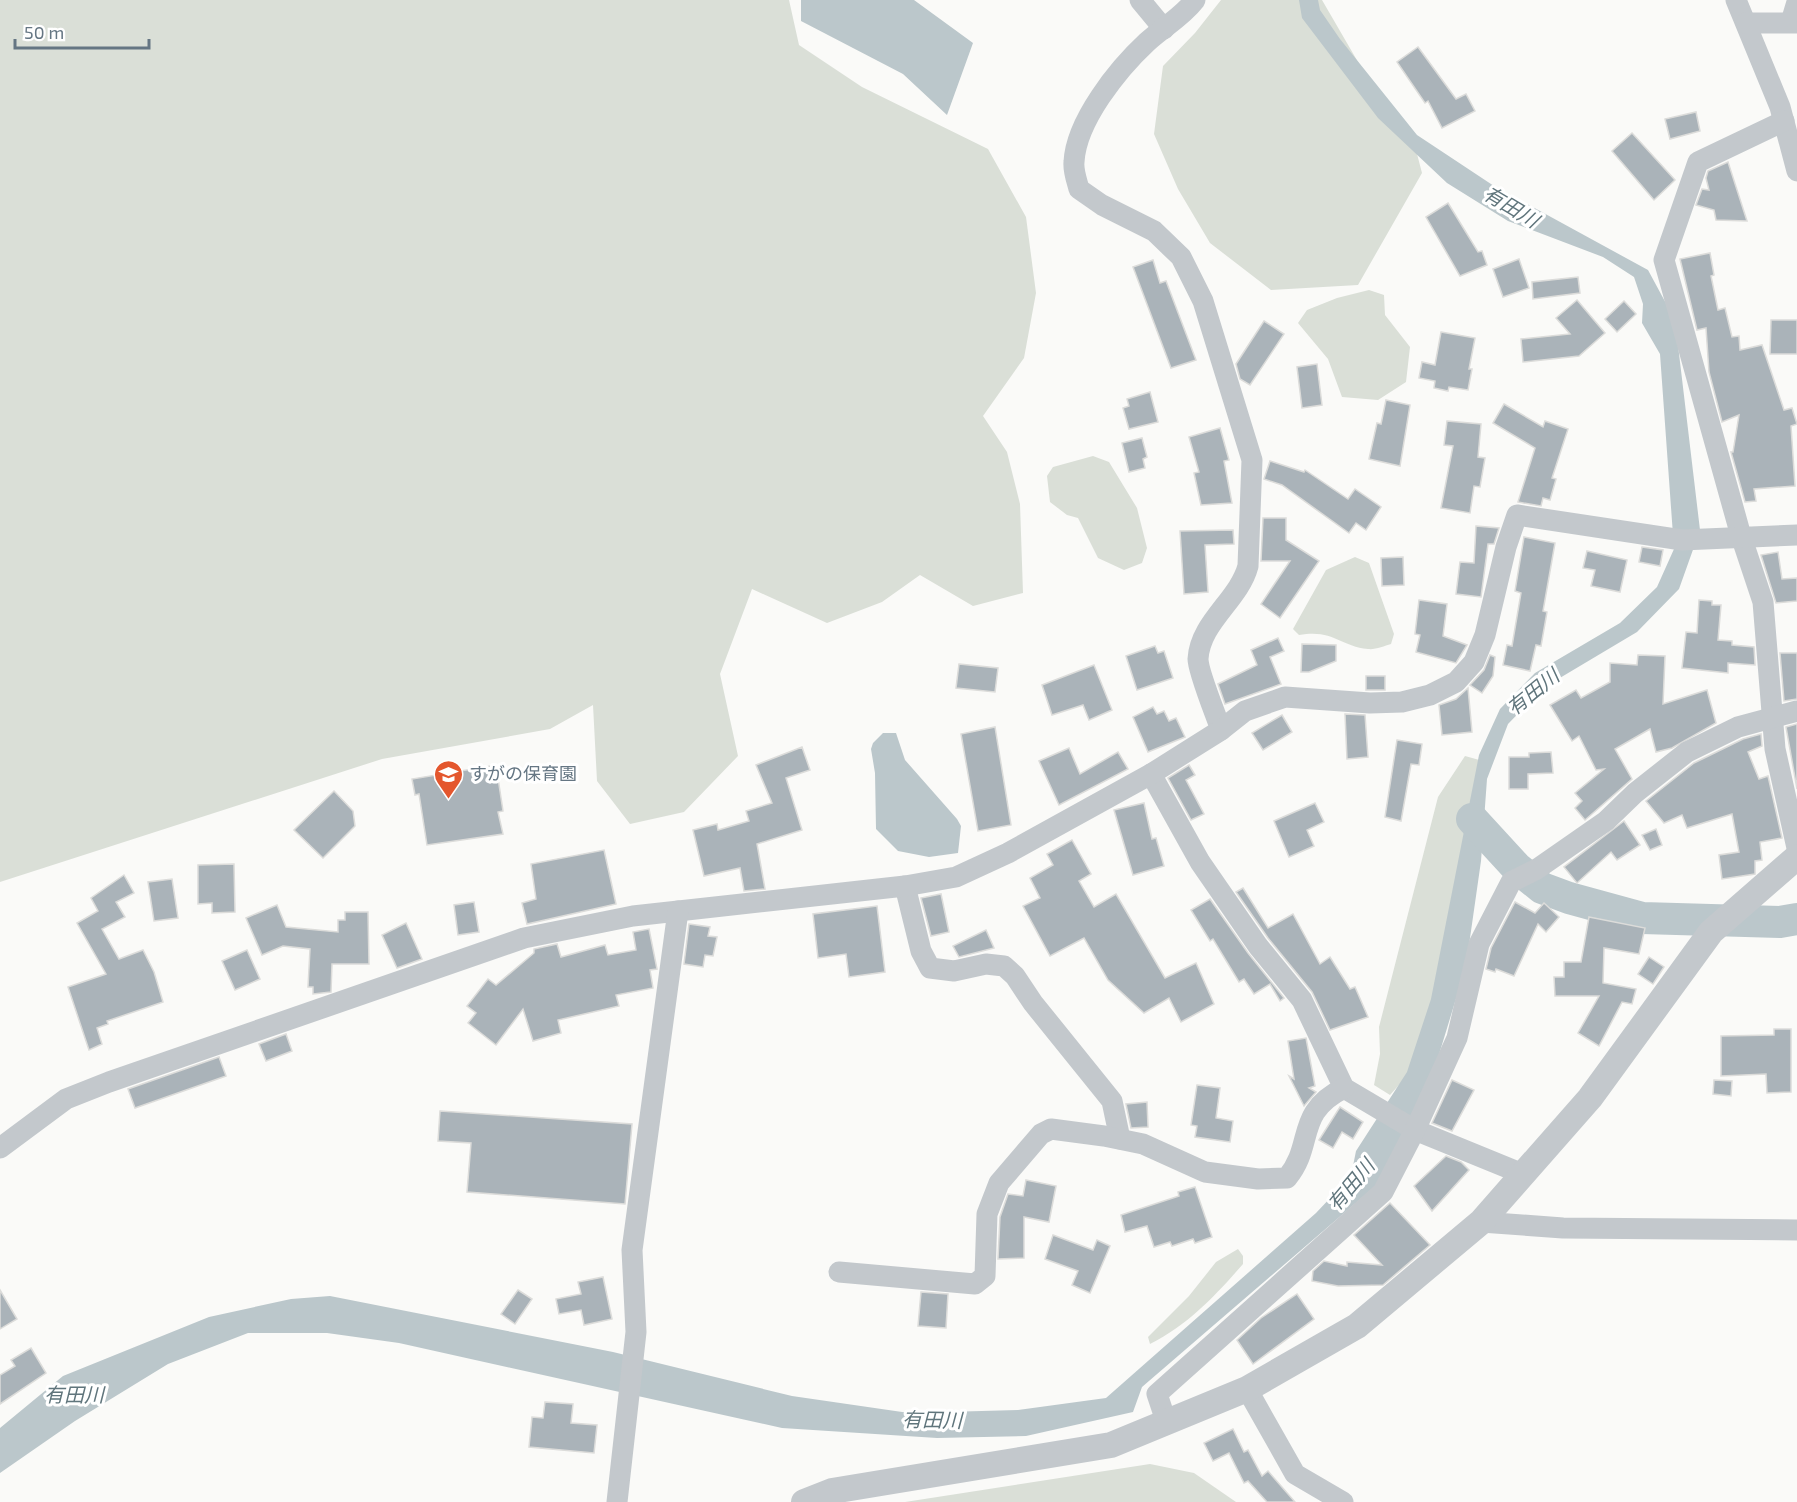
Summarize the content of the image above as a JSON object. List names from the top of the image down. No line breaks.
{"water":["有田川"],"places":{"school or university":["すがの保育園"]},"scale_bar":"50 m"}
